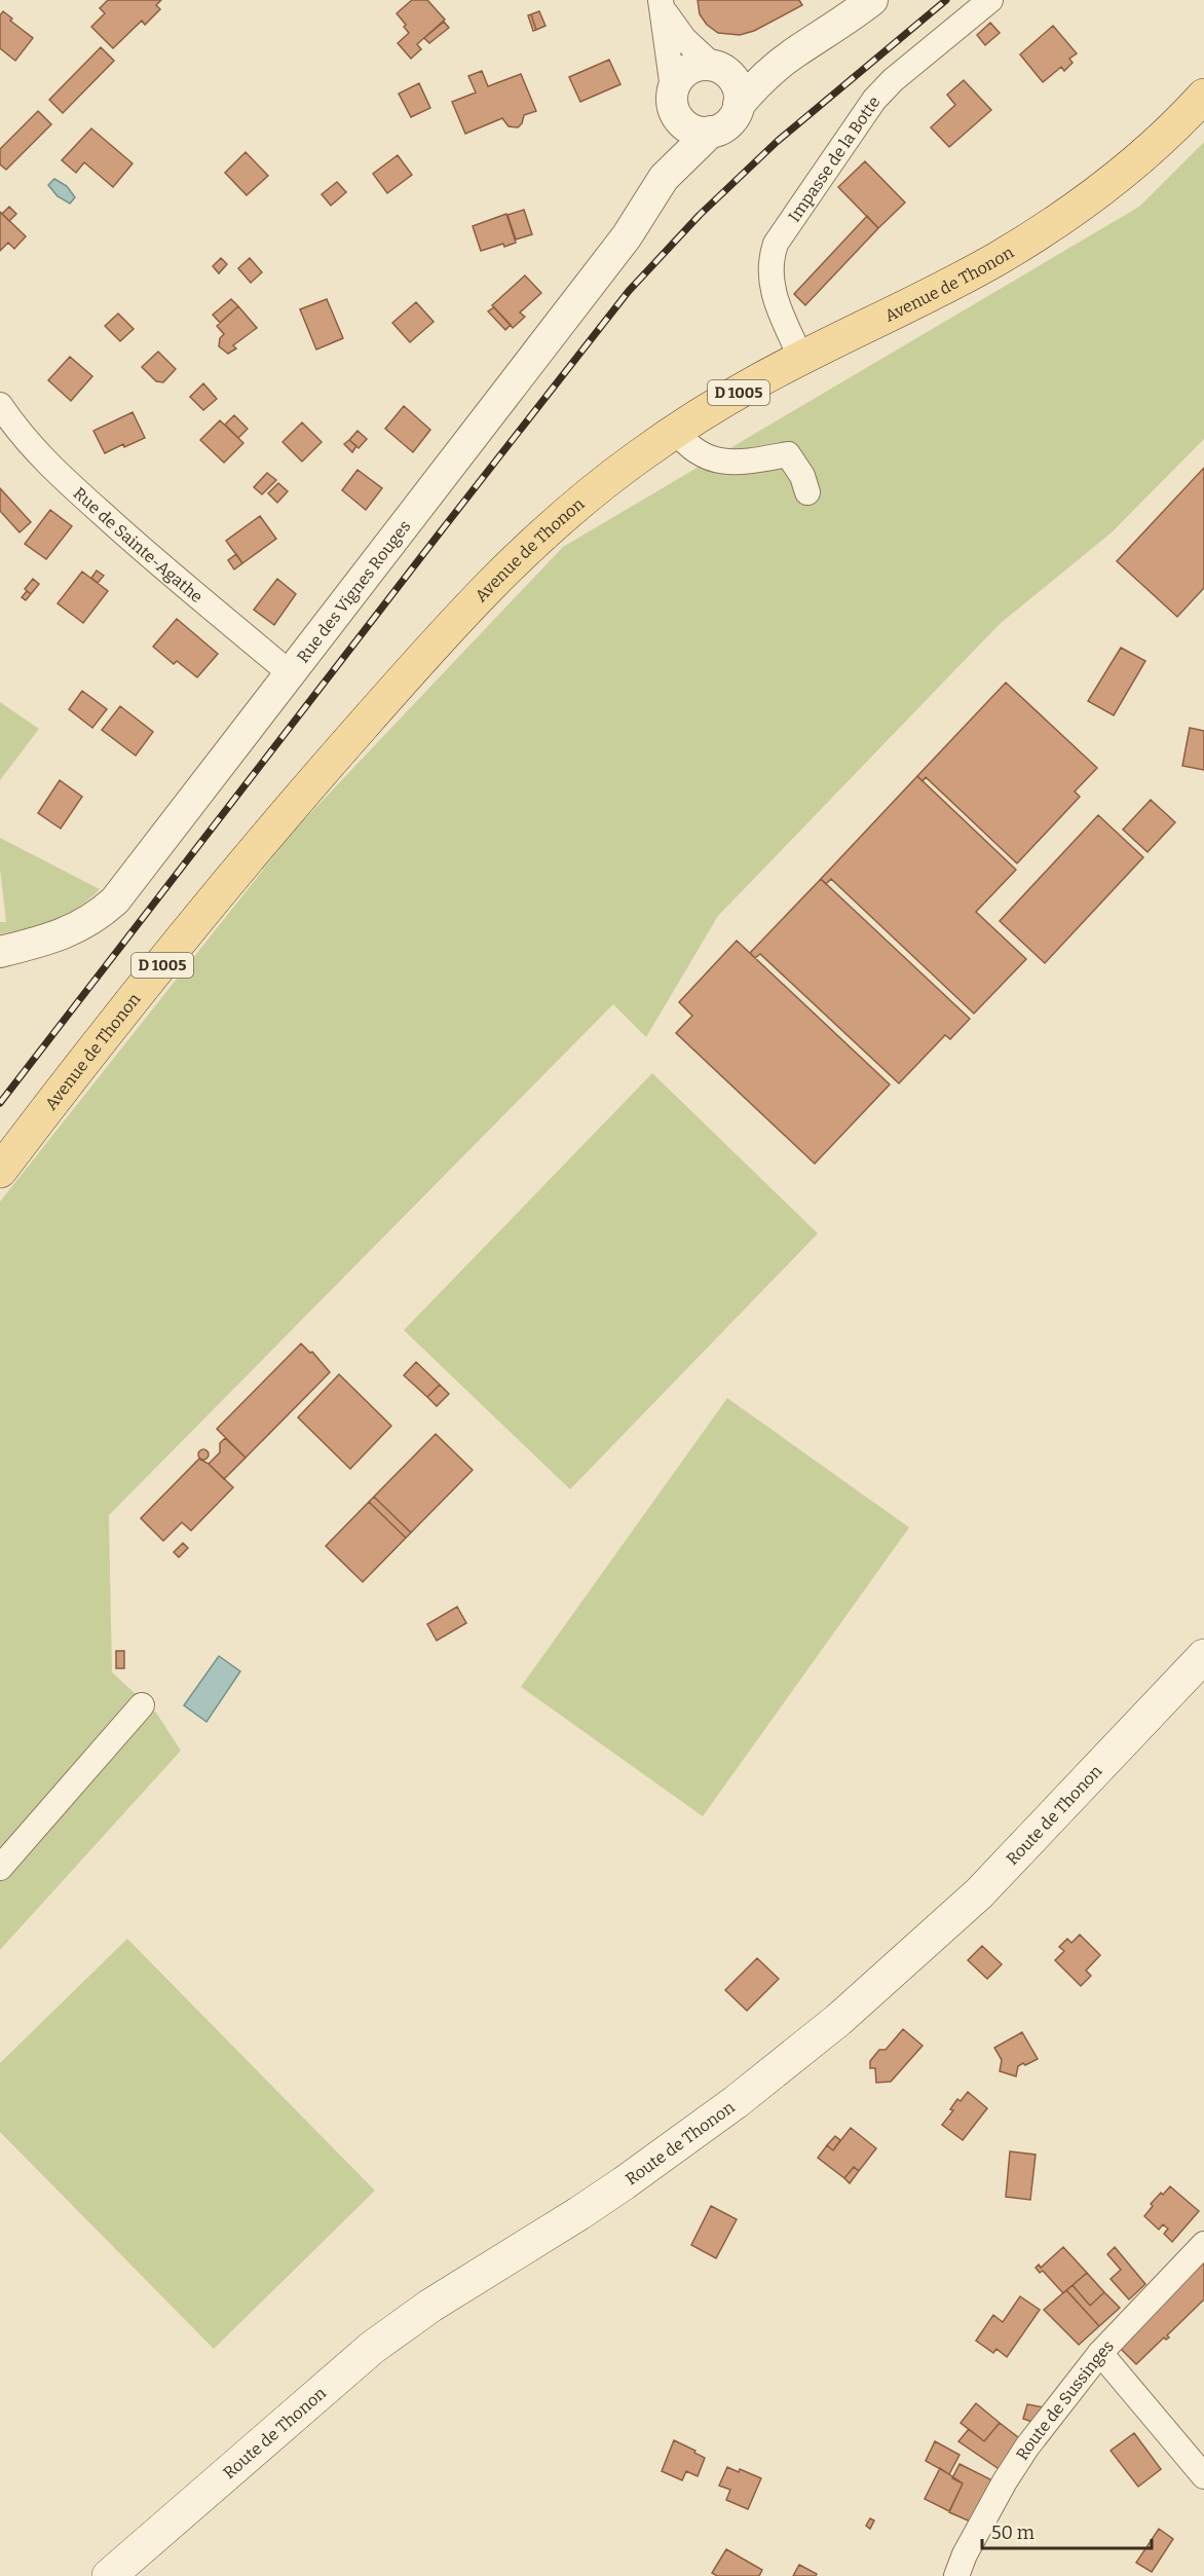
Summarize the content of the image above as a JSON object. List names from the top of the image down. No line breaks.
{"streets":{"main road":["Avenue de Thonon","D 1005","Route de Thonon"],"street":["Impasse de la Botte","Rue de Sainte-Agathe","Rue des Vignes Rouges","Route de Sussinges"]},"crossings":[["Impasse de la Botte","Avenue de Thonon"],["Rue de Sainte-Agathe","Rue des Vignes Rouges"]],"scale_bar":"50 m"}
